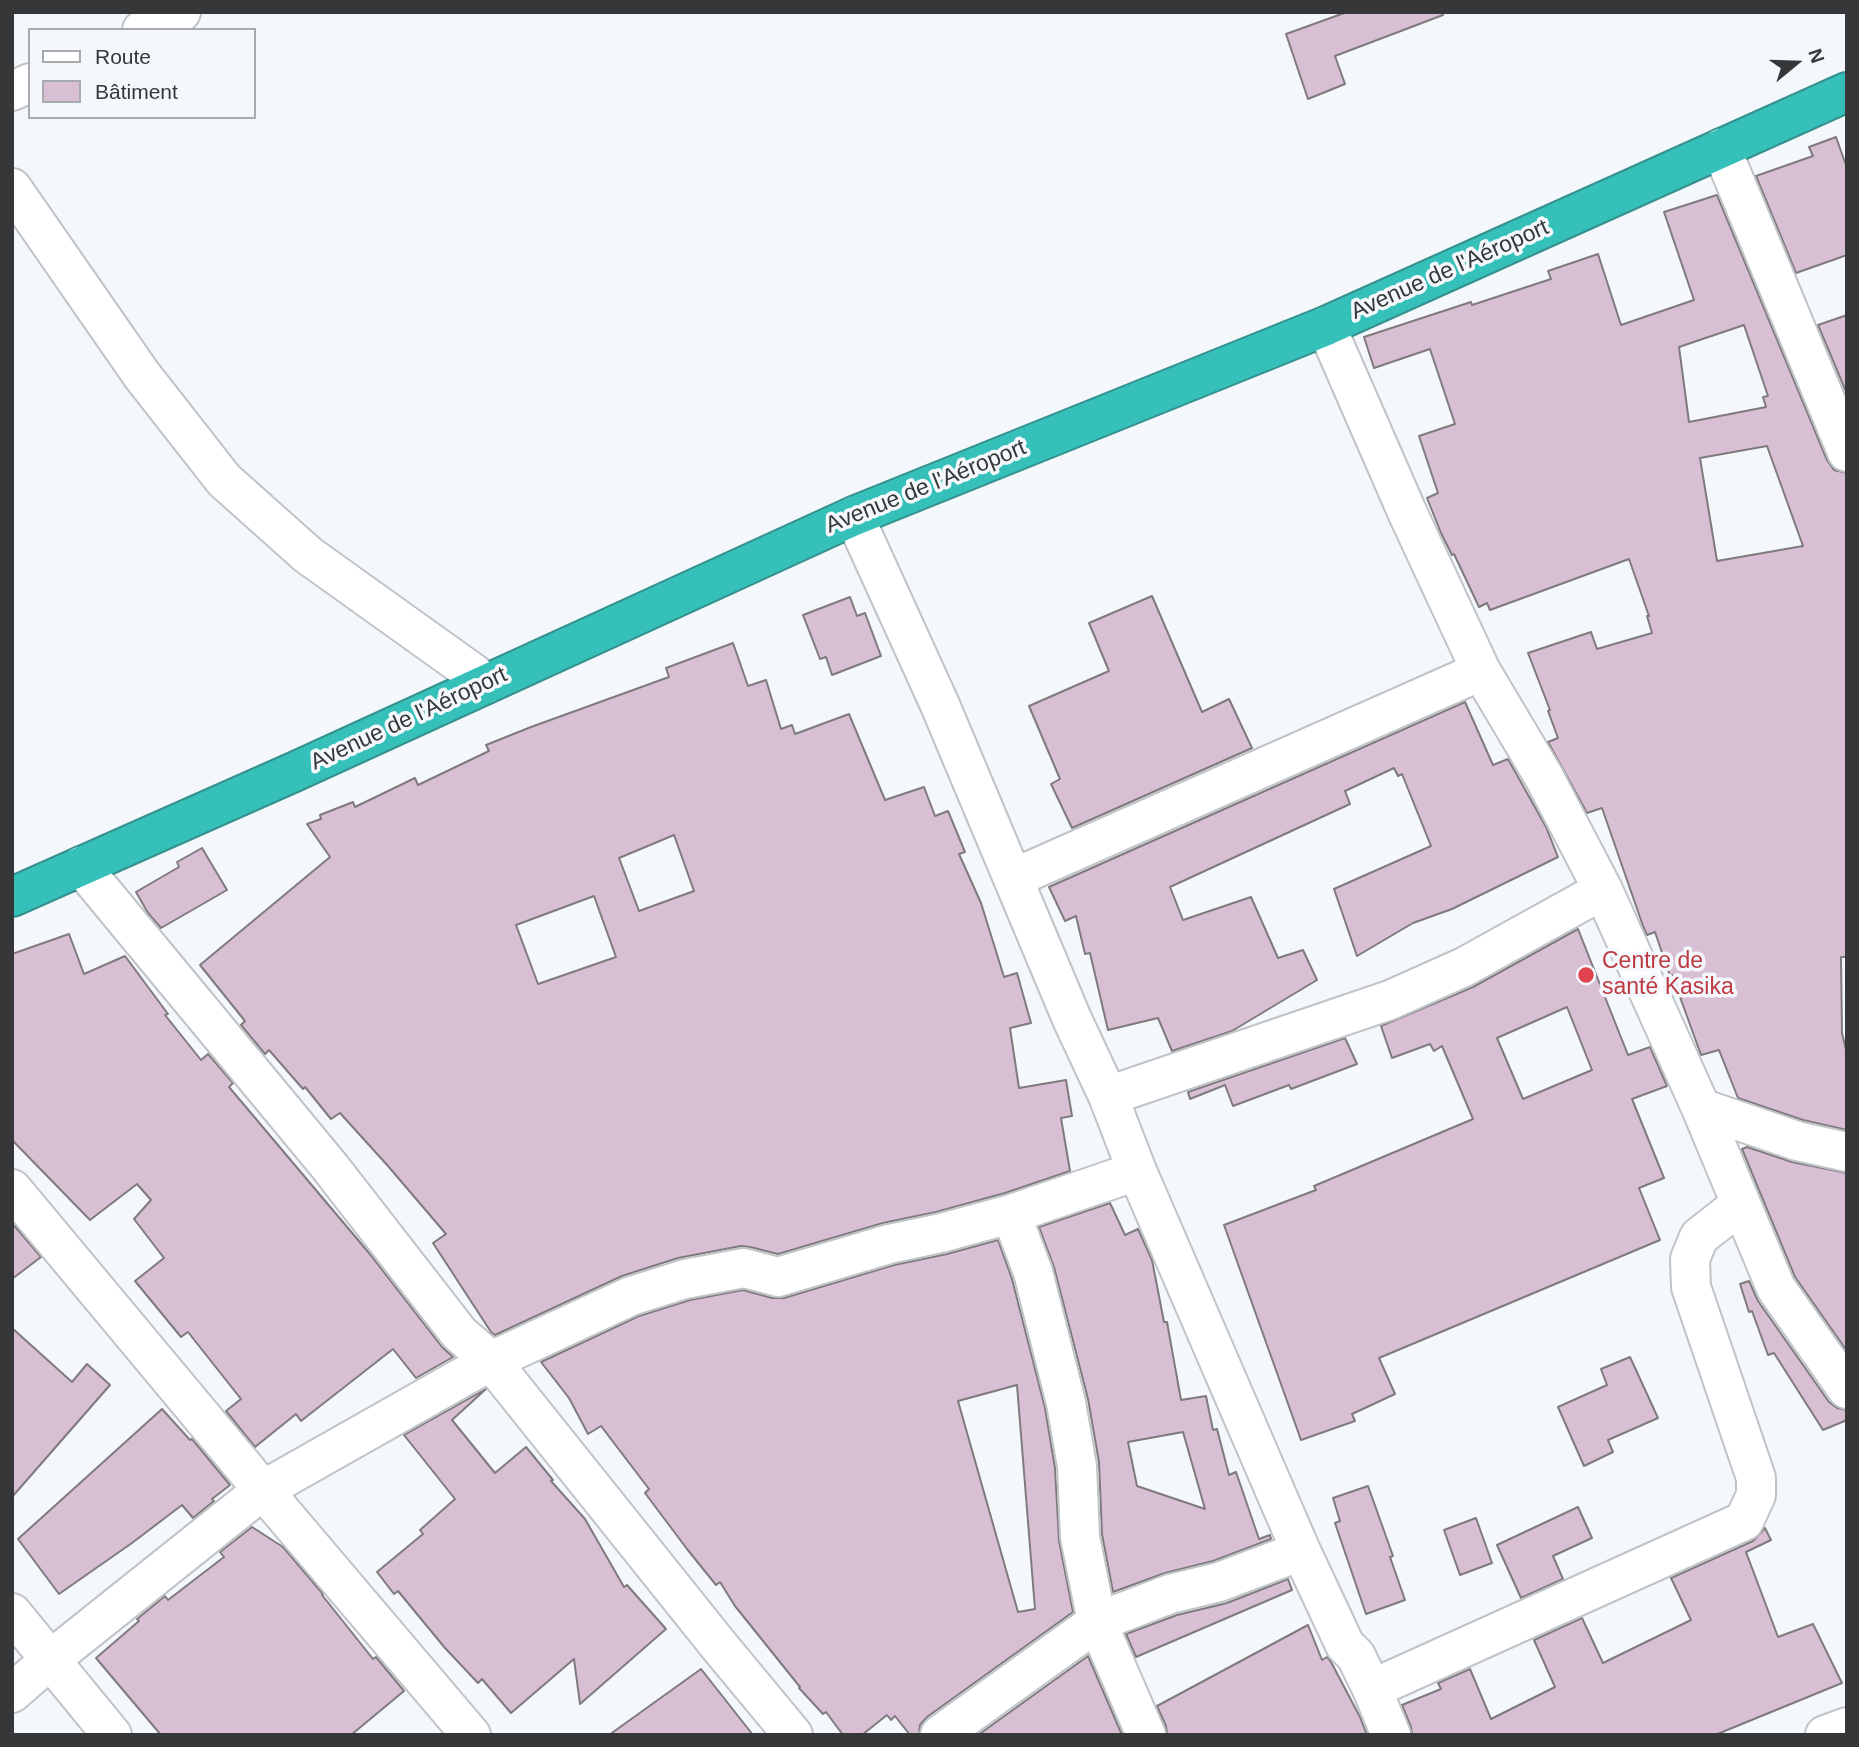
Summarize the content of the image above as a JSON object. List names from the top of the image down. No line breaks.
{"streets":{"highway":["Avenue de l'Aéroport"]},"places":["Centre de santé Kasika"],"legend":["Route","Bâtiment"],"north":"right"}
